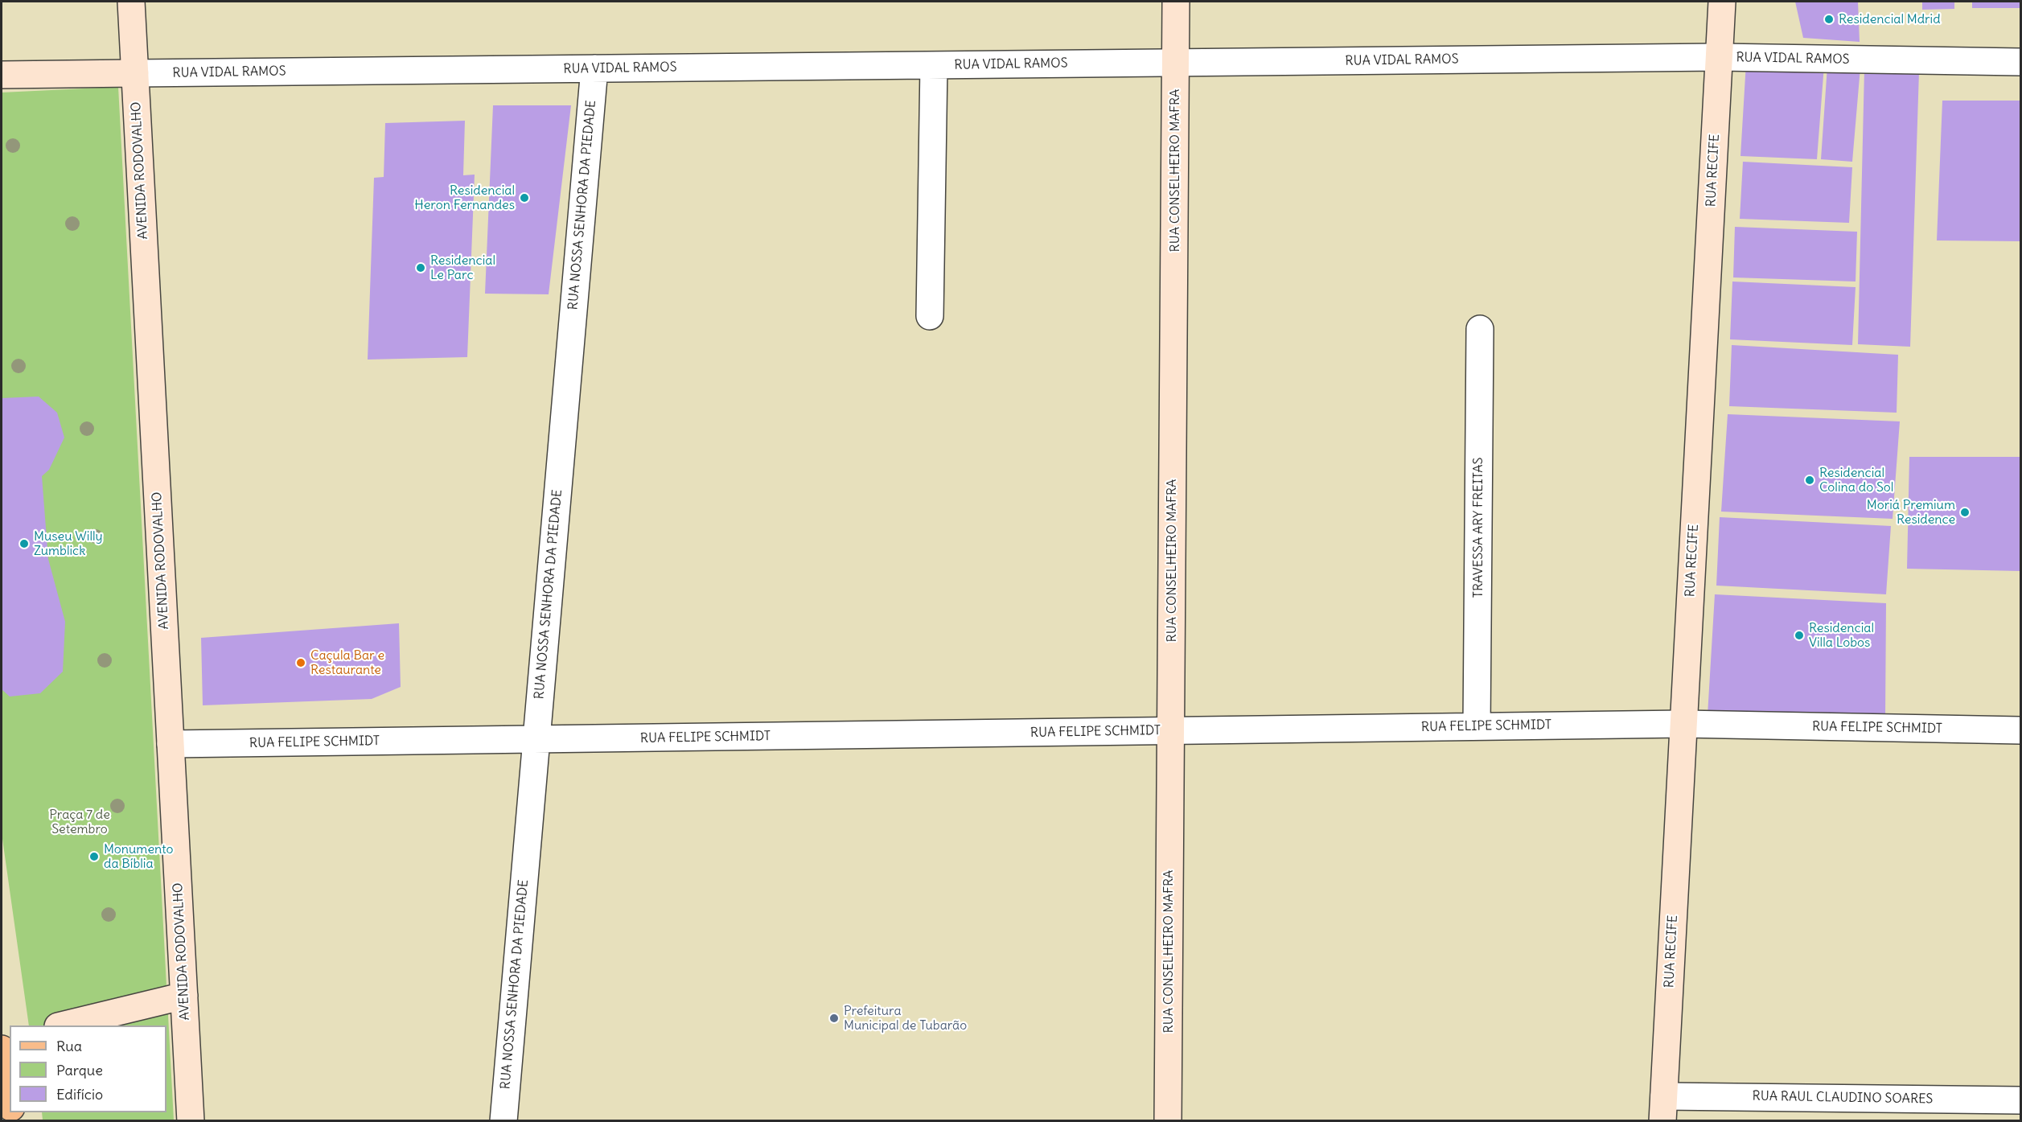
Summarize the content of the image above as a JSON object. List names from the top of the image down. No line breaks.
{"streets":{"street":["RUA VIDAL RAMOS","AVENIDA RODOVALHO","RUA CONSELHEIRO MAFRA","RUA RECIFE","RUA NOSSA SENHORA DA PIEDADE","TRAVESSA ARY FREITAS","RUA FELIPE SCHMIDT","RUA RAUL CLAUDINO SOARES"]},"crossings":[["RUA VIDAL RAMOS","AVENIDA RODOVALHO"],["RUA VIDAL RAMOS","RUA CONSELHEIRO MAFRA"],["RUA VIDAL RAMOS","RUA RECIFE"],["RUA VIDAL RAMOS","RUA NOSSA SENHORA DA PIEDADE"],["AVENIDA RODOVALHO","RUA FELIPE SCHMIDT"],["RUA CONSELHEIRO MAFRA","RUA FELIPE SCHMIDT"],["RUA RECIFE","RUA FELIPE SCHMIDT"],["RUA RECIFE","RUA RAUL CLAUDINO SOARES"],["RUA NOSSA SENHORA DA PIEDADE","RUA FELIPE SCHMIDT"],["TRAVESSA ARY FREITAS","RUA FELIPE SCHMIDT"]],"parks":["Praça 7 de Setembro"],"places":["Residencial Mdrid","Residencial Heron Fernandes","Residencial Le Parc","Residencial Colina do Sol","Moriá Premium Residence","Museu Willy Zumblick","Residencial Villa Lobos","Caçula Bar e Restaurante","Monumento da Bíblia","Prefeitura Municipal de Tubarão"],"legend":["Rua","Parque","Edifício"]}
